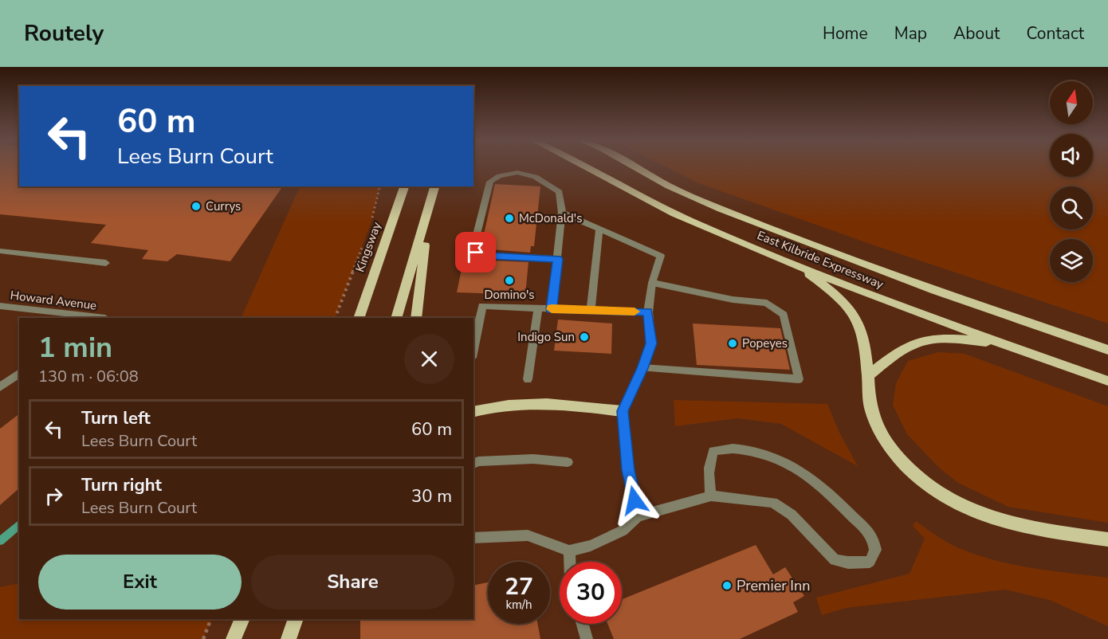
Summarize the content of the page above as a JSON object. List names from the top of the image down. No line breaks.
{"streets":{"main road":["Kingsway","East Kilbride Expressway"],"street":["Howard Avenue"]},"places":["Currys","McDonald's","Domino's","Indigo Sun","Popeyes","Premier Inn"],"north":"top","page":{"header":"Routely","nav":["Home","Map","About","Contact"],"turn":["60 m","Lees Burn Court"],"heading":["1 min","130 m · 06:08"],"list":[{"name":"Turn left","note":"Lees Burn Court","value":"60 m"},{"name":"Turn right","note":"Lees Burn Court","value":"30 m"}],"buttons":["Exit","Share"],"speed":"27 km/h","limit":"30"}}
